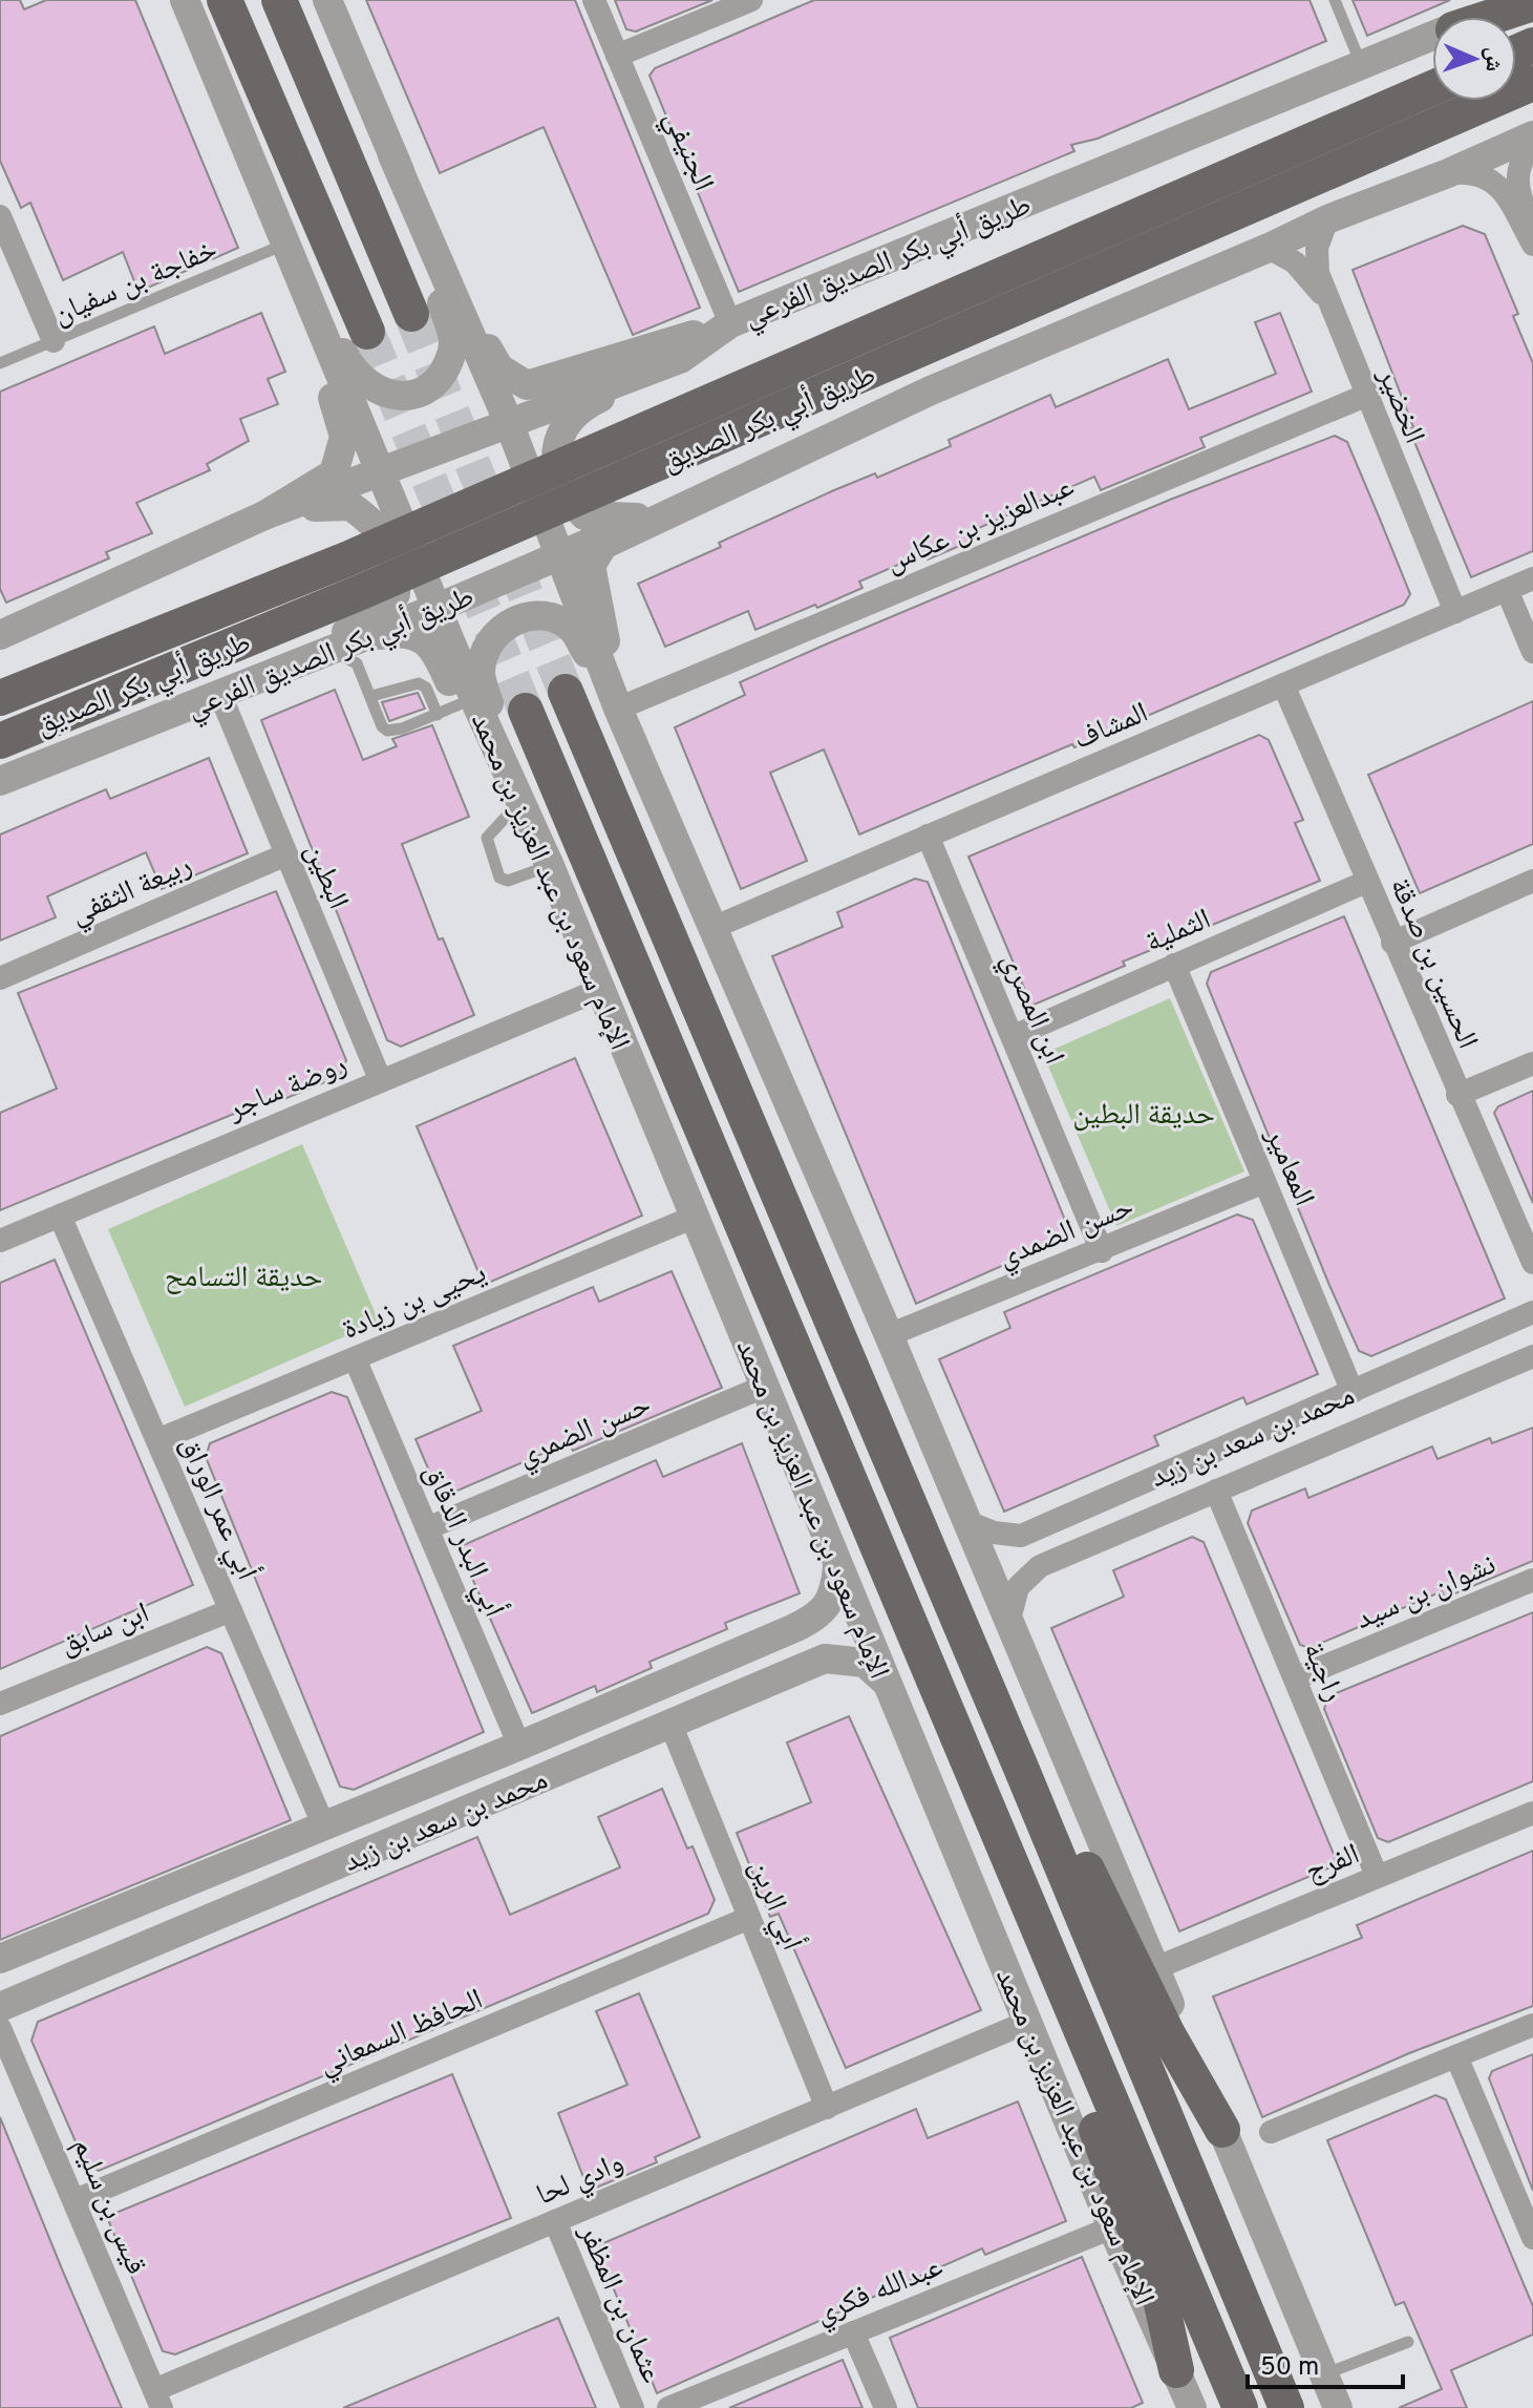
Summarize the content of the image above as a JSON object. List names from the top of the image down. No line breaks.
{"streets":{"main road":["طريق أبي بكر الصديق","الإمام سعود بن عبد العزيز بن محمد"],"street":["الجنيفي","طريق أبي بكر الصديق الفرعي","الخضير","عبدالعزيز بن عكاس","المشاف","البطين","ربيعة الثقفي","الثملية","الحسين بن صدقة","ابن المصري","روضة ساجر","المعامير","حسن الضمدي","يحيى بن زيادة","حسن الضمري","محمد بن سعد بن زيد","أبي عمر الوراق","أبي البدر الدقاق","نشوان بن سيد","ابن سابق","راجية","الفرج","أبي الرين","الحافظ السمعاني","وادي لحا","قيس بن سليم","عبدالله فكري","عثمان بن المظفر"],"lane":["خفاجة بن سفيان"]},"crossings":[["الجنيفي","طريق أبي بكر الصديق الفرعي"],["طريق أبي بكر الصديق الفرعي","خفاجة بن سفيان"],["طريق أبي بكر الصديق الفرعي","الخضير"],["طريق أبي بكر الصديق الفرعي","عبدالعزيز بن عكاس"],["طريق أبي بكر الصديق الفرعي","البطين"],["طريق أبي بكر الصديق الفرعي","الإمام سعود بن عبد العزيز بن محمد"],["خفاجة بن سفيان","الإمام سعود بن عبد العزيز بن محمد"],["الخضير","عبدالعزيز بن عكاس"],["الخضير","المشاف"],["المشاف","الحسين بن صدقة"],["المشاف","ابن المصري"],["البطين","ربيعة الثقفي"],["البطين","روضة ساجر"],["الإمام سعود بن عبد العزيز بن محمد","روضة ساجر"],["الإمام سعود بن عبد العزيز بن محمد","يحيى بن زيادة"],["الإمام سعود بن عبد العزيز بن محمد","حسن الضمري"],["الإمام سعود بن عبد العزيز بن محمد","محمد بن سعد بن زيد"],["الإمام سعود بن عبد العزيز بن محمد","وادي لحا"],["الإمام سعود بن عبد العزيز بن محمد","عبدالله فكري"],["الثملية","الحسين بن صدقة"],["الثملية","ابن المصري"],["الثملية","المعامير"],["ابن المصري","حسن الضمدي"],["روضة ساجر","أبي عمر الوراق"],["المعامير","حسن الضمدي"],["المعامير","محمد بن سعد بن زيد"],["يحيى بن زيادة","أبي عمر الوراق"],["يحيى بن زيادة","أبي البدر الدقاق"],["حسن الضمري","أبي البدر الدقاق"],["محمد بن سعد بن زيد","أبي عمر الوراق"],["محمد بن سعد بن زيد","أبي البدر الدقاق"],["محمد بن سعد بن زيد","راجية"],["محمد بن سعد بن زيد","أبي الرين"],["أبي عمر الوراق","ابن سابق"],["نشوان بن سيد","راجية"],["راجية","الفرج"],["أبي الرين","الحافظ السمعاني"],["أبي الرين","وادي لحا"],["الحافظ السمعاني","قيس بن سليم"],["وادي لحا","قيس بن سليم"],["وادي لحا","عثمان بن المظفر"]],"parks":["حديقة البطين","حديقة التسامح"],"scale_bar":"50 m","north":"right"}
